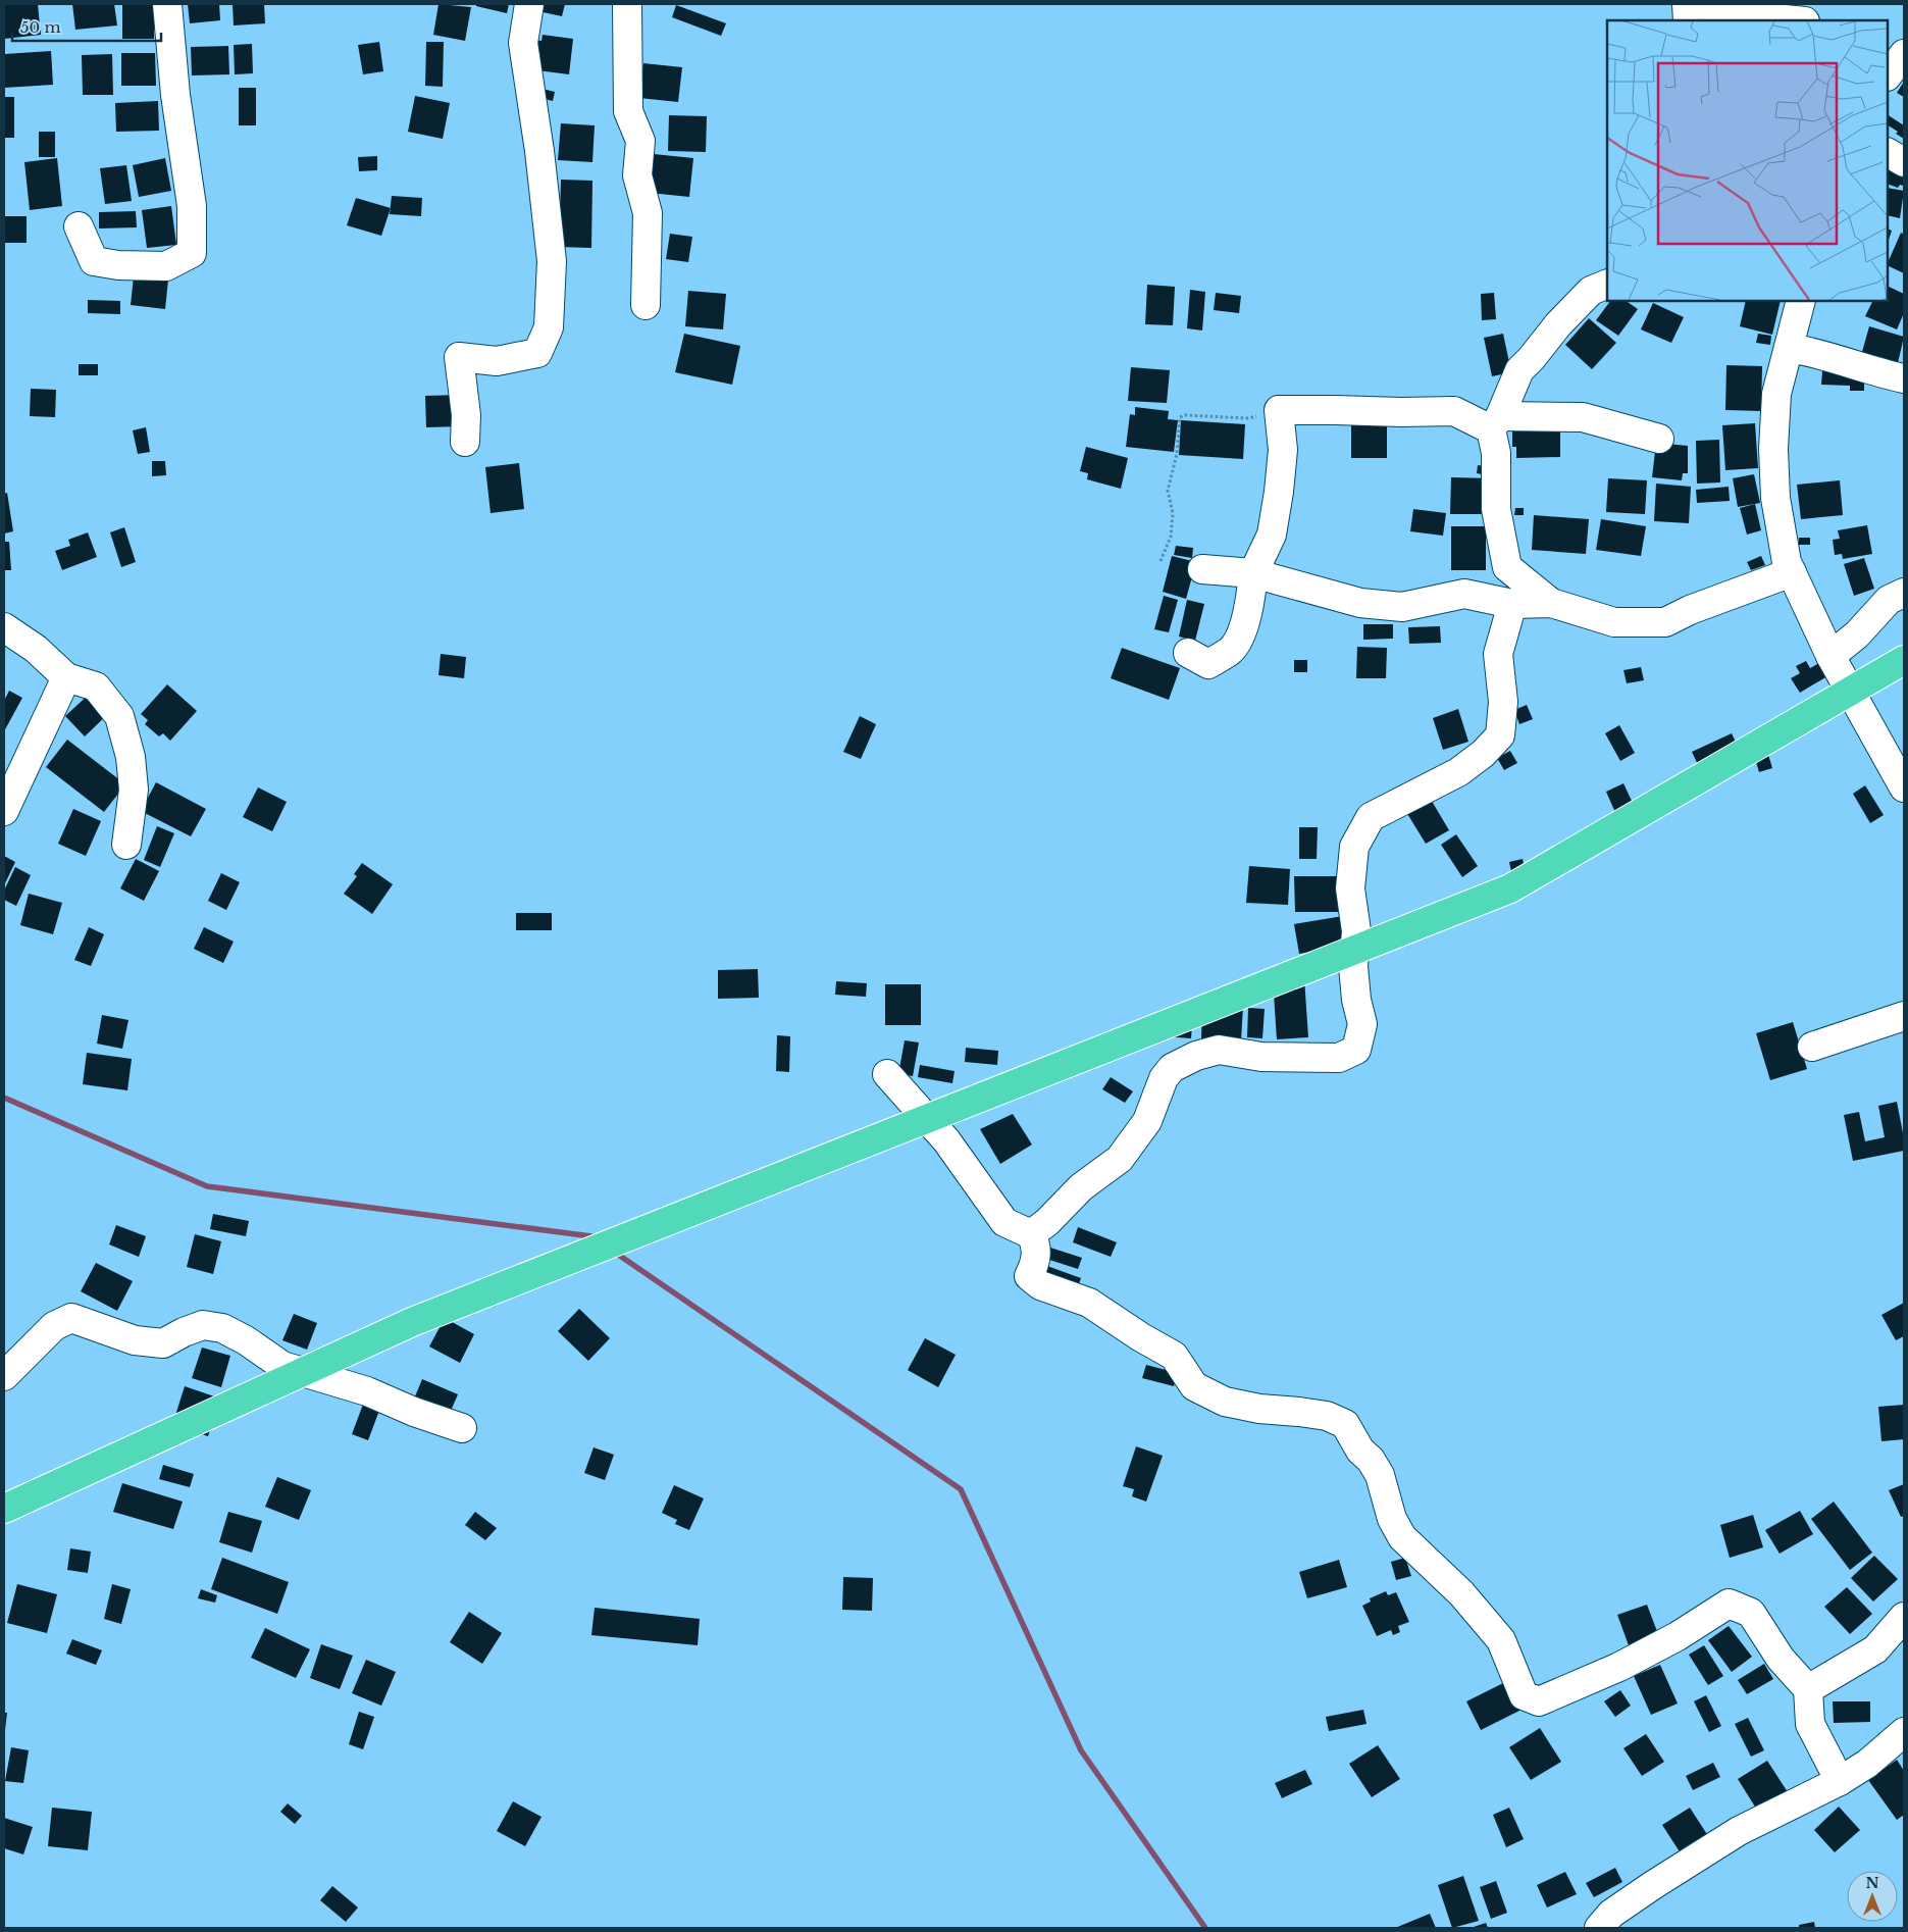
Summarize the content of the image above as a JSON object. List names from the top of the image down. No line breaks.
{"scale_bar":"50 m","north":"top"}
